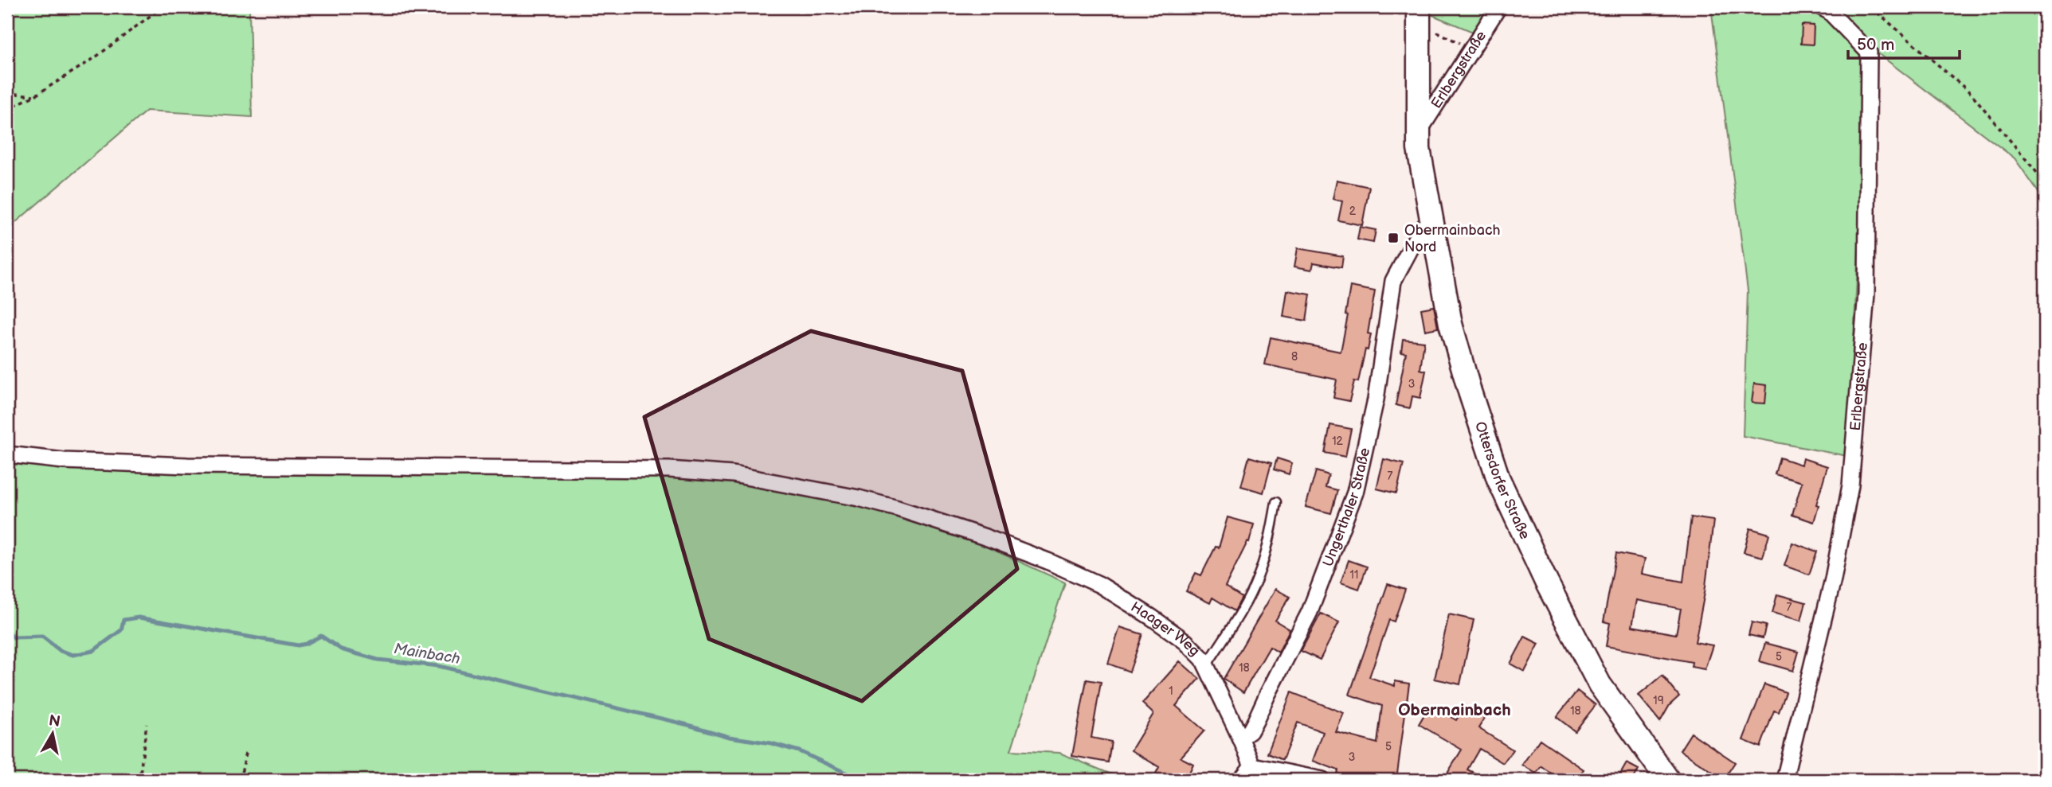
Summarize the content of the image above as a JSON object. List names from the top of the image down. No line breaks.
{"streets":{"main road":["Ottersdorfer Straße"],"street":["Erlbergstraße","Ungerthaler Straße","Haager Weg"]},"crossings":[["Erlbergstraße","Ottersdorfer Straße"],["Ottersdorfer Straße","Ungerthaler Straße"],["Ungerthaler Straße","Haager Weg"]],"districts":["Obermainbach"],"water":["Mainbach"],"places":{"transit":["Obermainbach Nord"]},"house_numbers":["2","8","3","12","7","11","7","5","18","1","19","18","5","3"],"scale_bar":"50 m","north":"top"}
